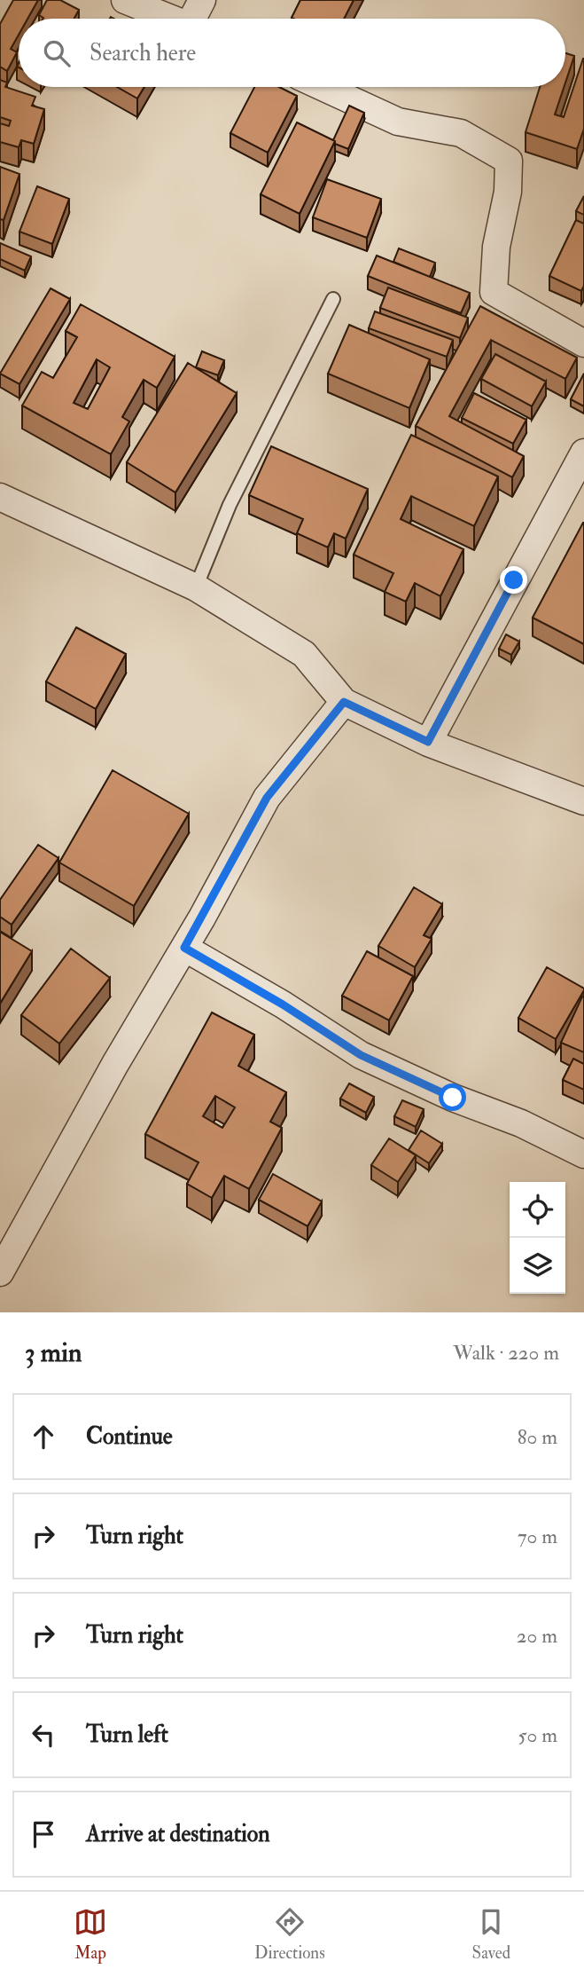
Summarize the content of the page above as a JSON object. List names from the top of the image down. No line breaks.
{"page":{"search":"Search here","heading":["3 min","Walk · 220 m"],"list":[["Continue","80 m"],["Turn right","70 m"],["Turn right","20 m"],["Turn left","50 m"],"Arrive at destination"],"nav":["Map","Directions","Saved"]}}
